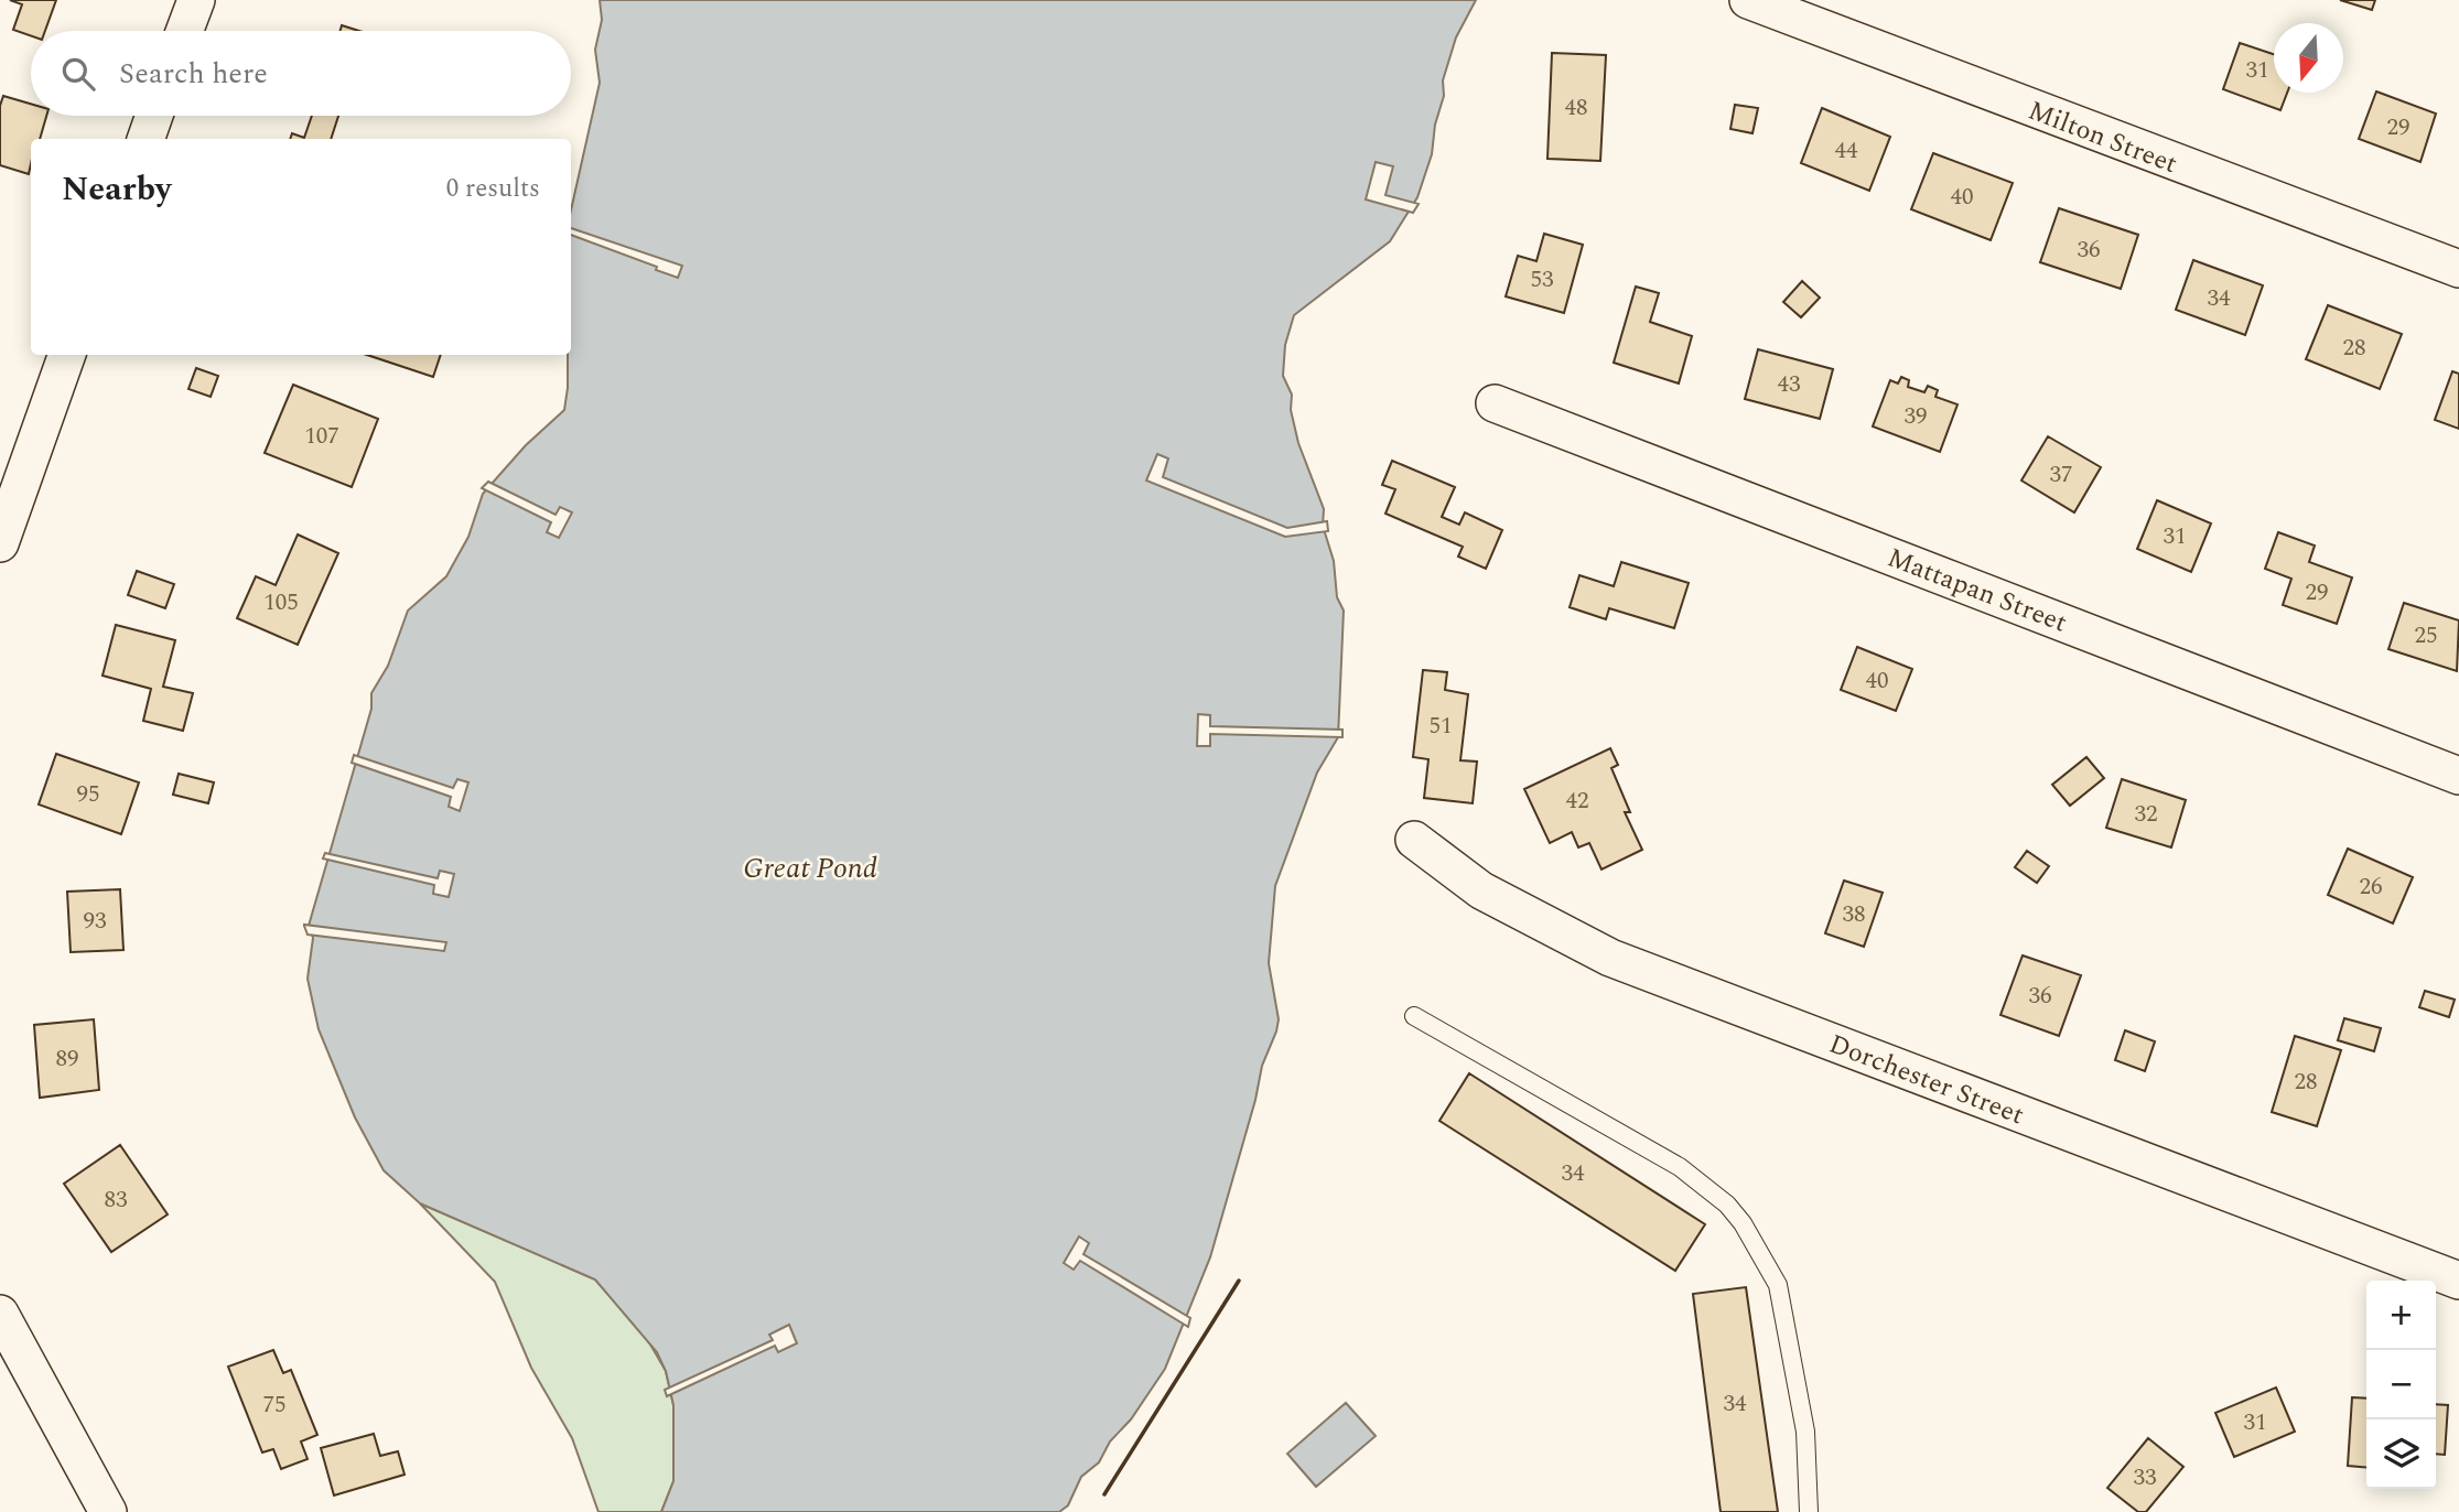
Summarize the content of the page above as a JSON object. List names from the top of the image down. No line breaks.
{"streets":{"street":["Milton Street","Mattapan Street","Dorchester Street"]},"water":["Great Pond"],"house_numbers":["31","48","29","44","40","36","53","34","28","43","39","107","37","31","29","105","25","40","51","95","42","32","26","38","93","36","89","28","34","83","34","75","31","33"],"north":"bottom","page":{"search":"Search here","heading":["Nearby","0 results"],"map_buttons":["+","−"]}}
